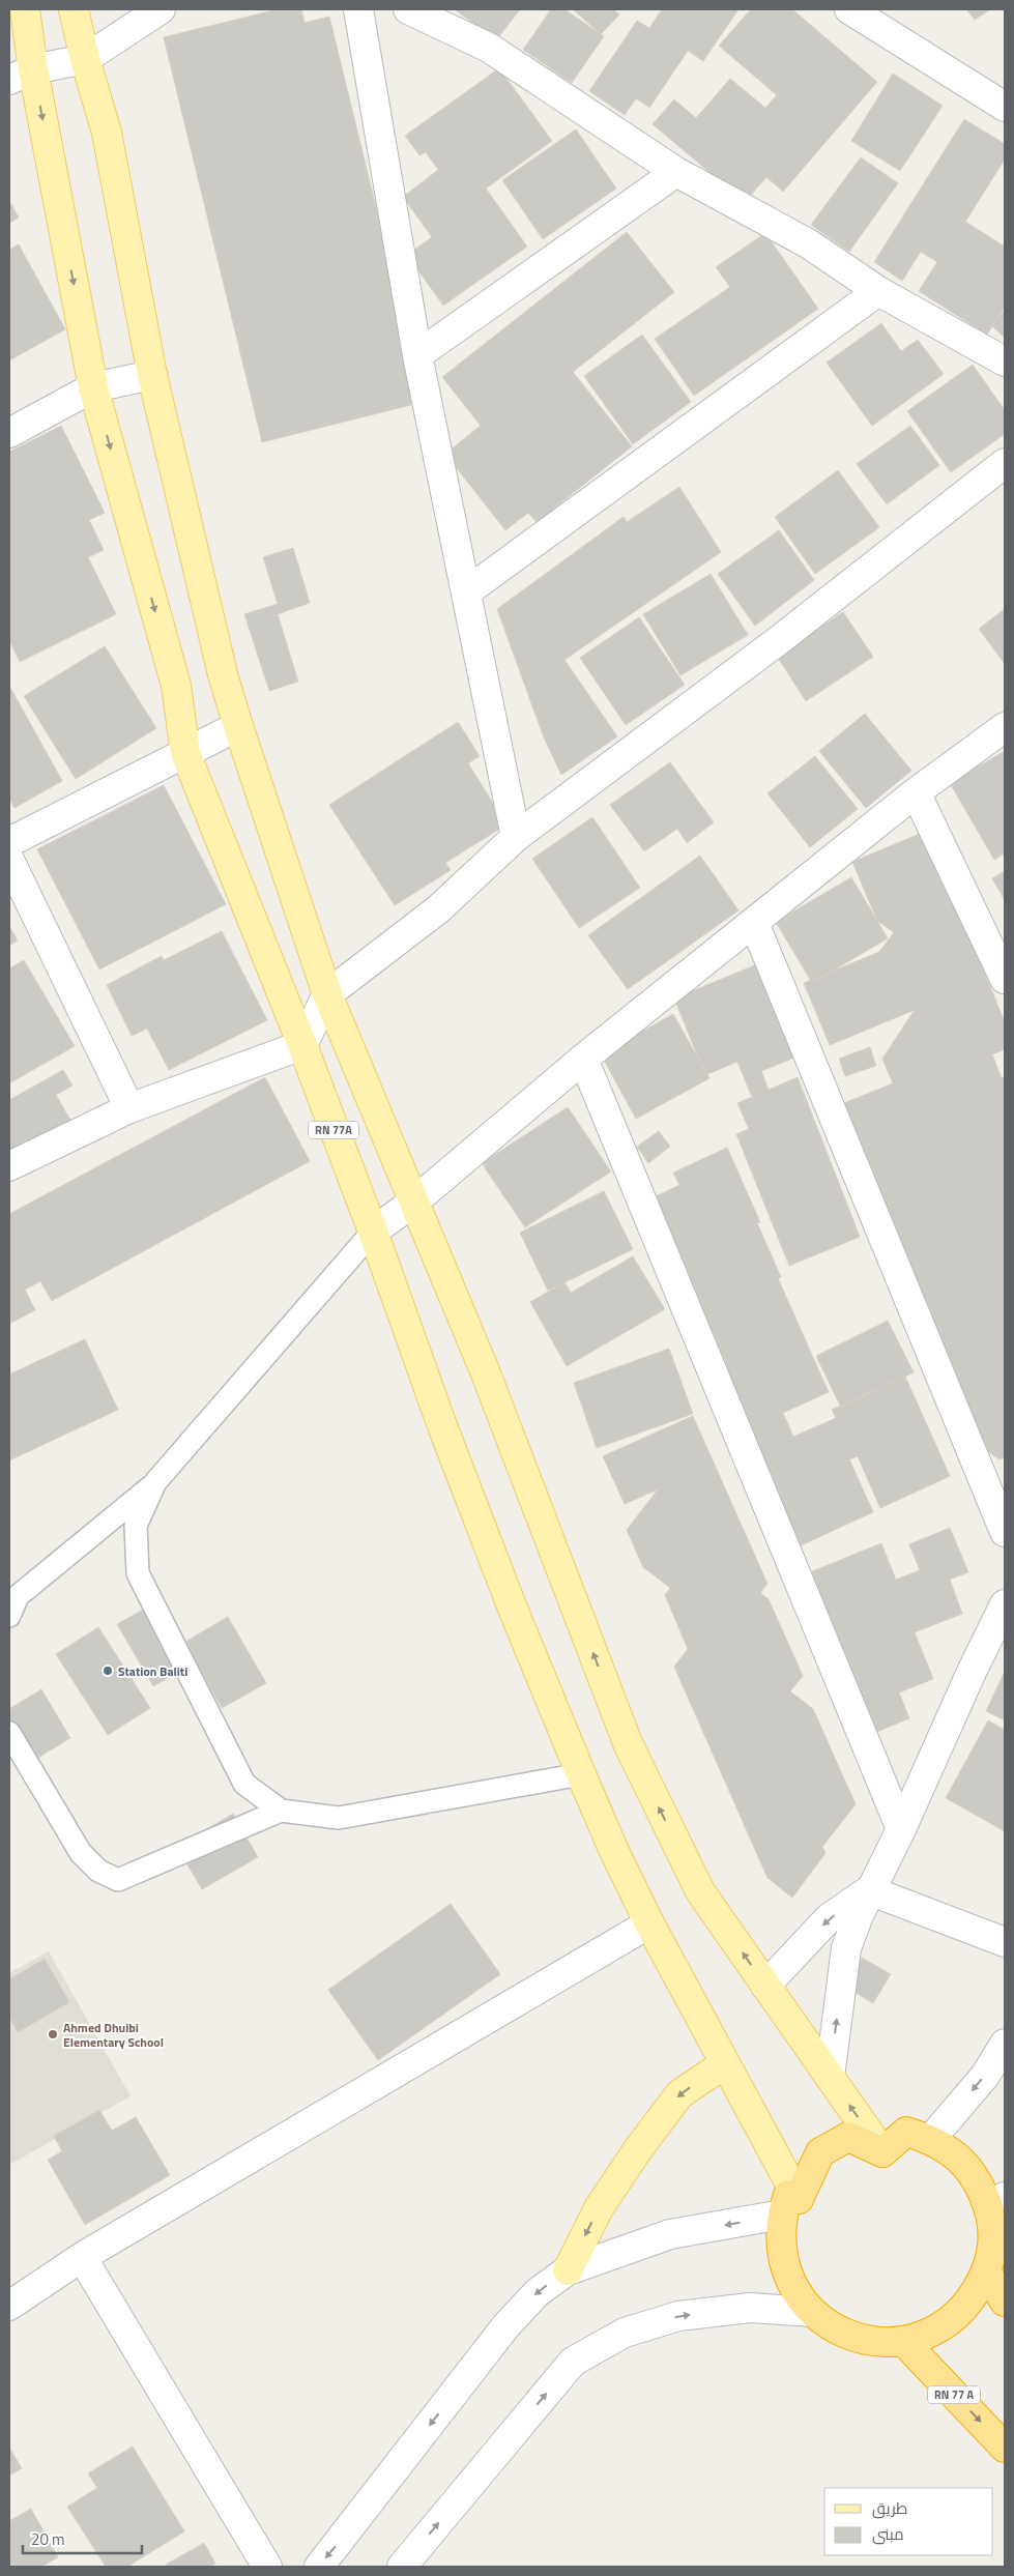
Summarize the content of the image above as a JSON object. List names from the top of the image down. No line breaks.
{"streets":{"highway":["RN 77 A"],"main road":["RN 77A"]},"places":["Station Baliti","Ahmed Dhuibi Elementary School"],"legend":["طريق","مبنى"],"scale_bar":"20 m"}
